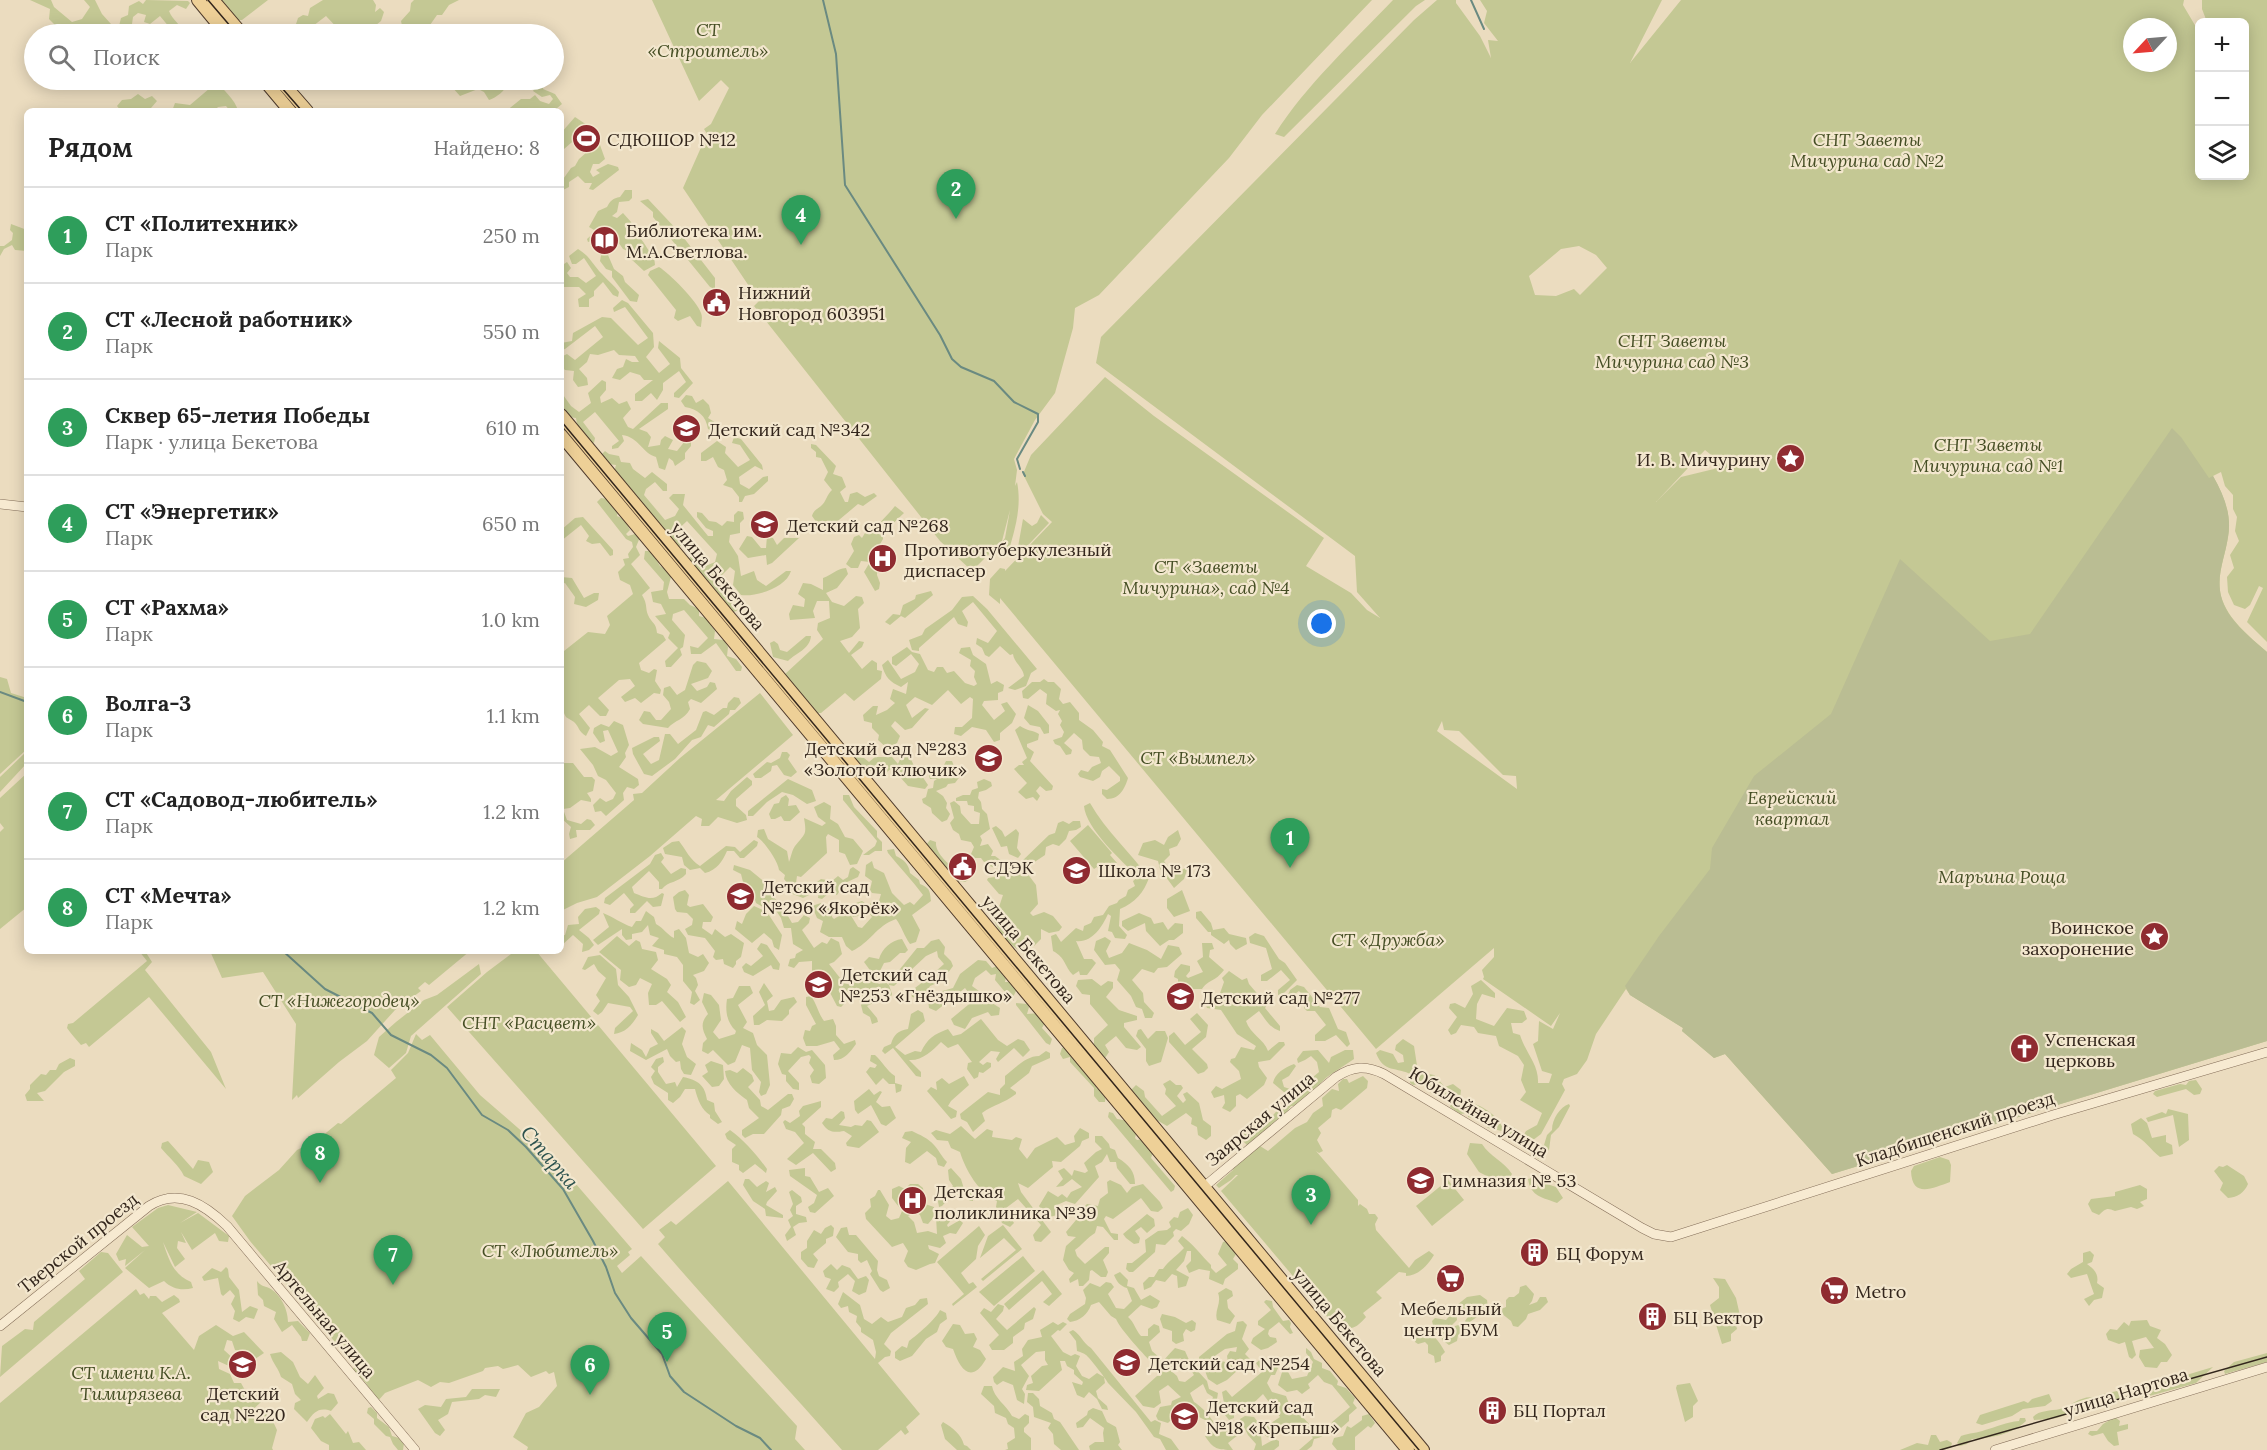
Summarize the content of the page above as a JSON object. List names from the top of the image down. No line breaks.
{"streets":{"main road":["улица Бекетова"],"street":["Юбилейная улица","Заярская улица","Кладбищенский проезд","Тверской проезд","Артельная улица","улица Нартова"]},"crossings":[["улица Бекетова","Заярская улица"],["Юбилейная улица","Заярская улица"],["Юбилейная улица","Кладбищенский проезд"],["Тверской проезд","Артельная улица"]],"water":["Старка"],"parks":["СТ «Строитель»","СНТ Заветы Мичурина сад №2","СНТ Заветы Мичурина сад №3","СНТ Заветы Мичурина сад №1","СТ «Заветы Мичурина», сад №4","СТ «Вымпел»","Еврейский квартал","Марьина Роща","СТ «Дружба»","СТ «Нижегородец»","СНТ «Расцвет»","СТ «Любитель»","СТ имени К.А. Тимирязева"],"places":{"sports":["СДЮШОР №12"],"library":["Библиотека им. М.А.Светлова."],"public building":["Нижний Новгород 603951","СДЭК"],"school or university":["Детский сад №342","Детский сад №268","Детский сад №283 «Золотой ключик»","Школа № 173","Детский сад №296 «Якорёк»","Детский сад №253 «Гнёздышко»","Детский сад №277","Гимназия № 53","Детский сад №254","Детский сад №220","Детский сад №18 «Крепыш»"],"place":["И. В. Мичурину","Воинское захоронение"],"hospital":["Противотуберкулезный диспасер","Детская поликлиника №39"],"church":["Успенская церковь"],"building":["БЦ Форум","БЦ Вектор","БЦ Портал"],"supermarket":["Мебельный центр БУМ","Metro"]},"north":"bottom left","page":{"map_buttons":["+","−"],"search":"Поиск","heading":["Рядом","Найдено: 8"],"pins":["2","4","1","8","3","7","5","6"],"list":[{"mark":"1","name":"СТ «Политехник»","note":"Парк","value":"250 m"},{"mark":"2","name":"СТ «Лесной работник»","note":"Парк","value":"550 m"},{"mark":"3","name":"Сквер 65-летия Победы","note":"Парк · улица Бекетова","value":"610 m"},{"mark":"4","name":"СТ «Энергетик»","note":"Парк","value":"650 m"},{"mark":"5","name":"СТ «Рахма»","note":"Парк","value":"1.0 km"},{"mark":"6","name":"Волга-3","note":"Парк","value":"1.1 km"},{"mark":"7","name":"СТ «Садовод-любитель»","note":"Парк","value":"1.2 km"},{"mark":"8","name":"СТ «Мечта»","note":"Парк","value":"1.2 km"}]}}
